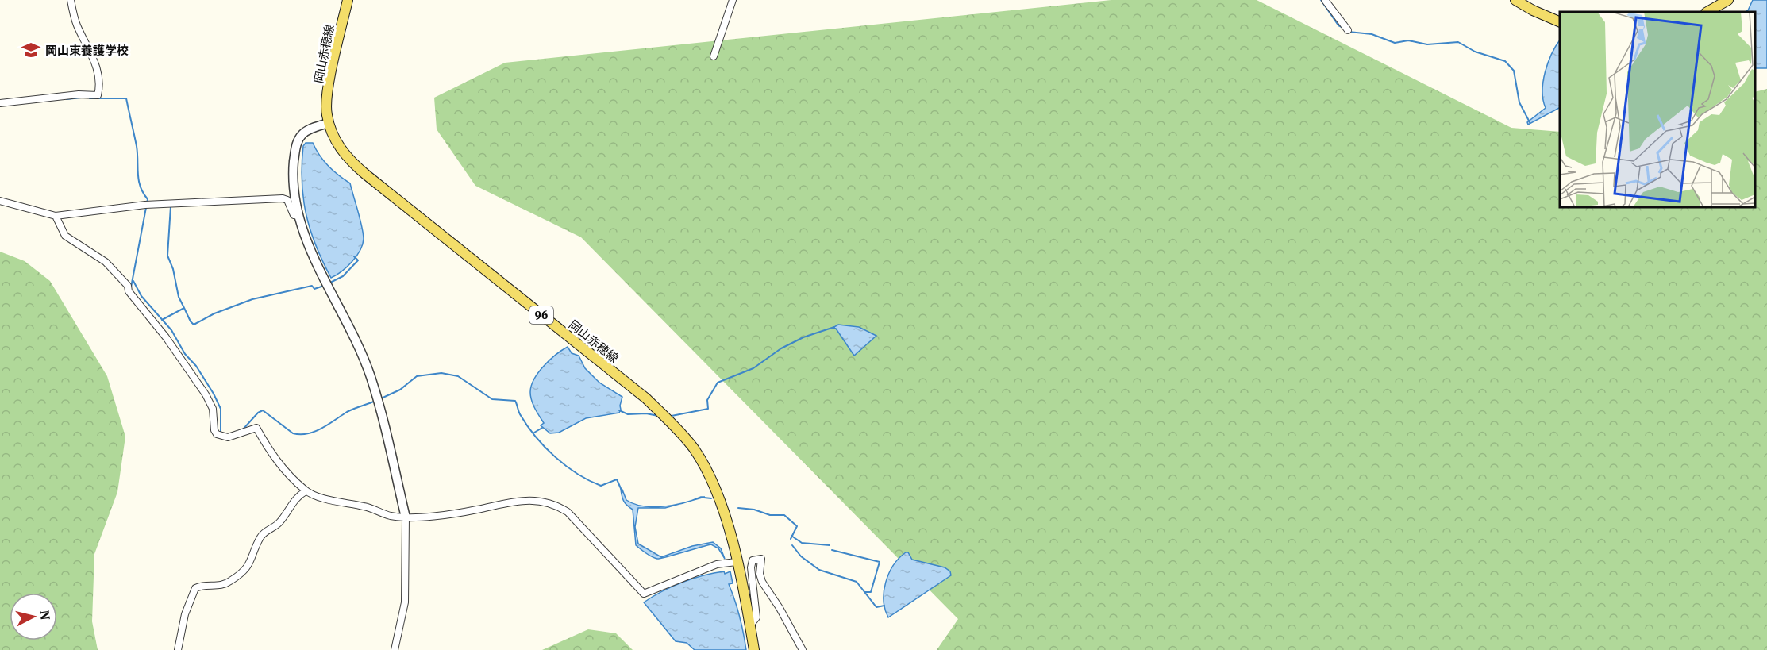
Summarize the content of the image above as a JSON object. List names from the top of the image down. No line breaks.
{"streets":{"main road":["岡山赤穂線","96"]},"places":{"school or university":["岡山東養護学校"]},"north":"right"}
